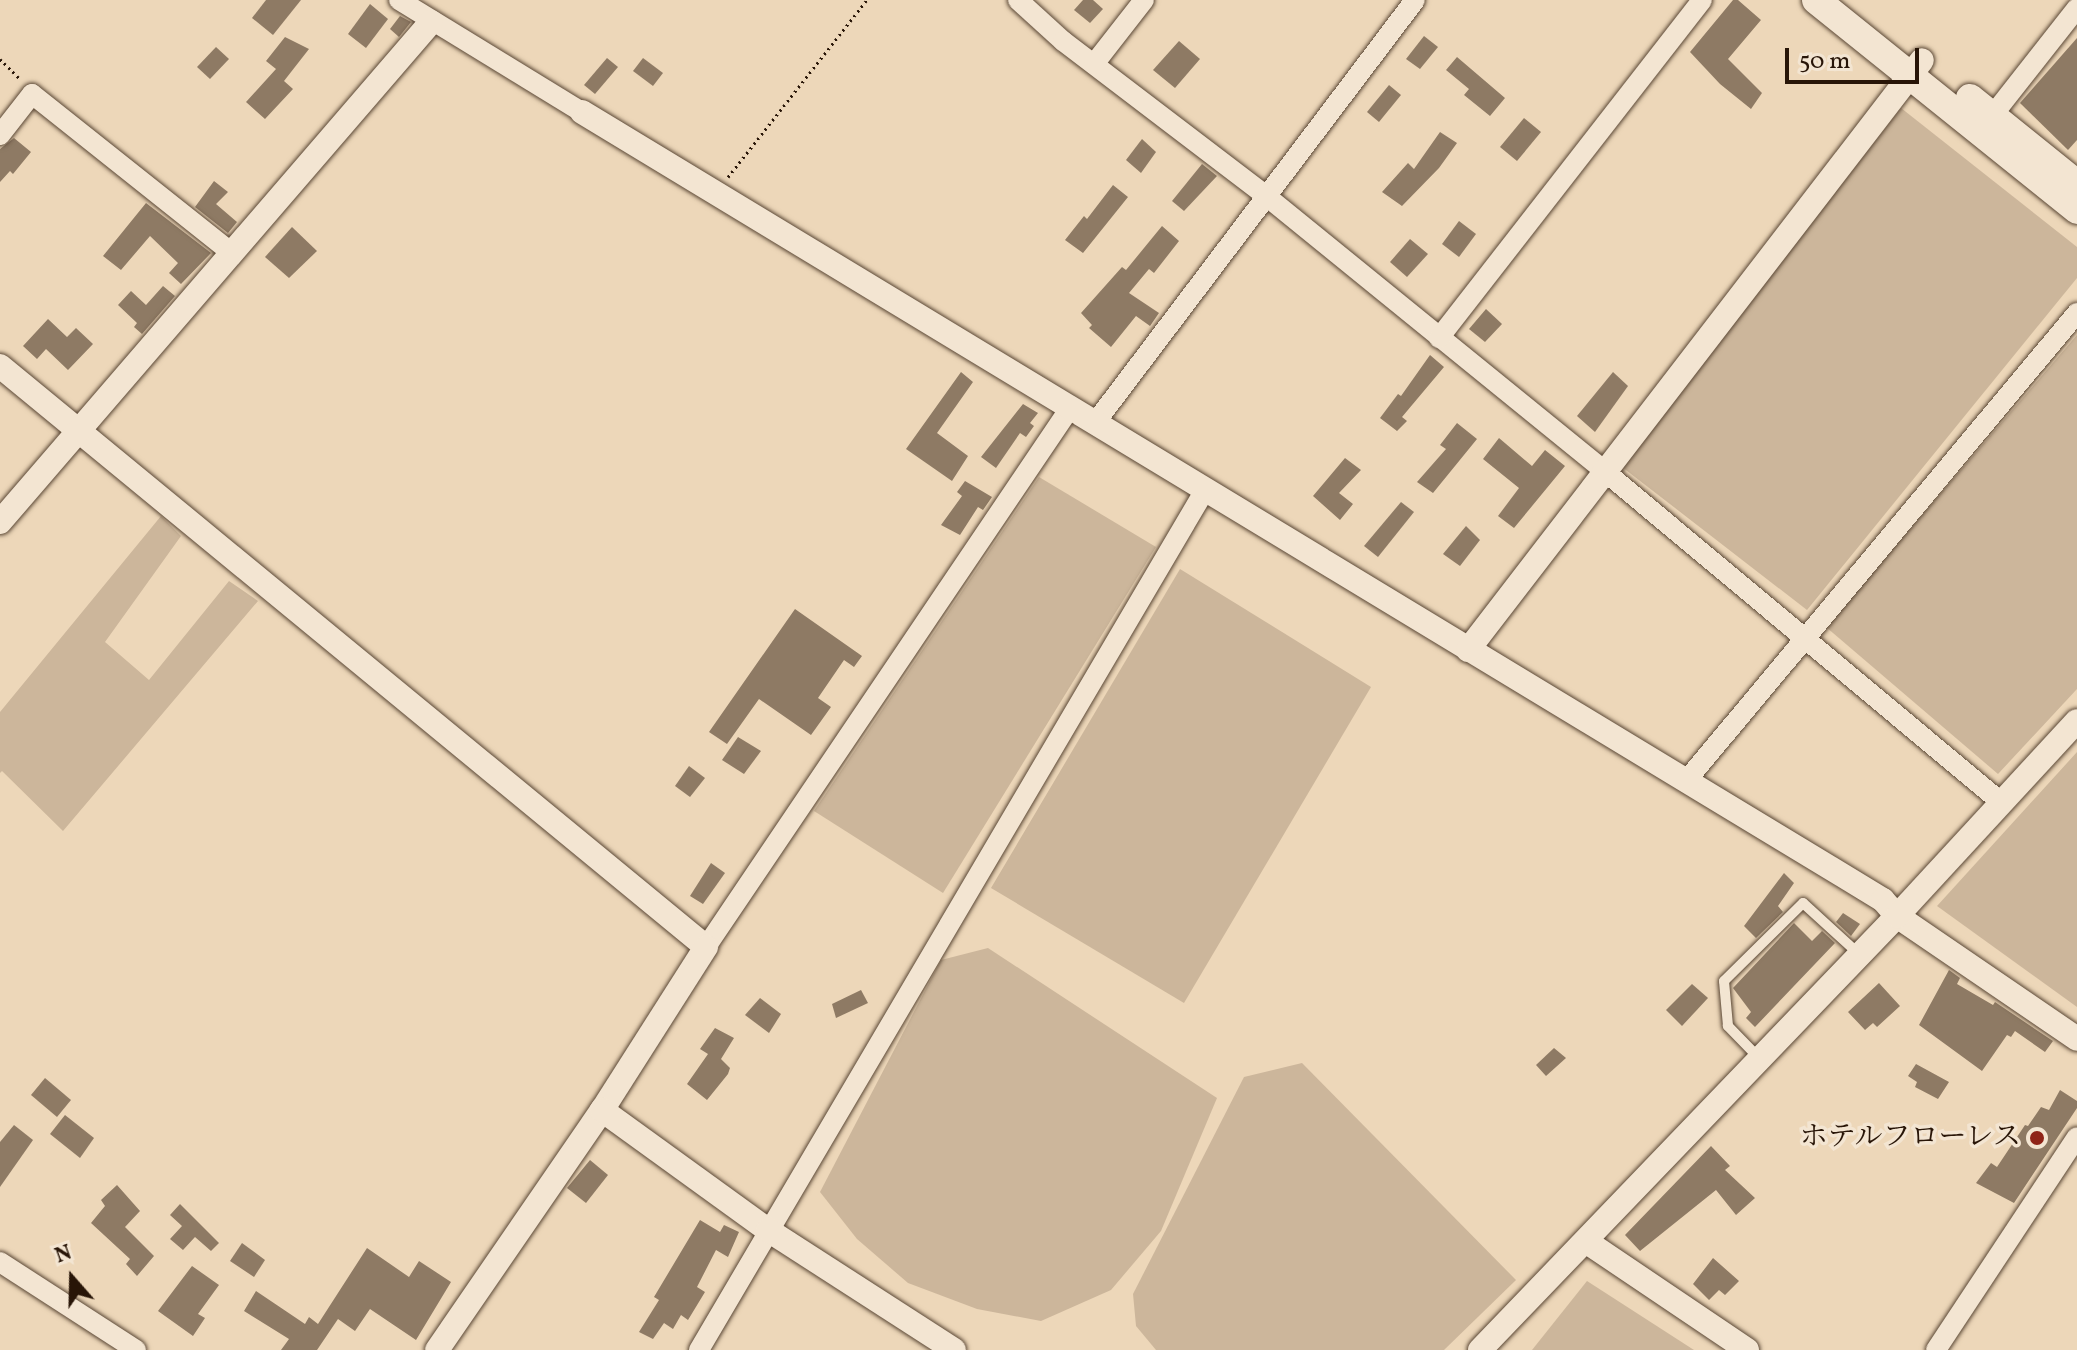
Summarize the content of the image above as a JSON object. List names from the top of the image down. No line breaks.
{"places":["ホテルフローレス"],"scale_bar":"50 m","north":"top"}
